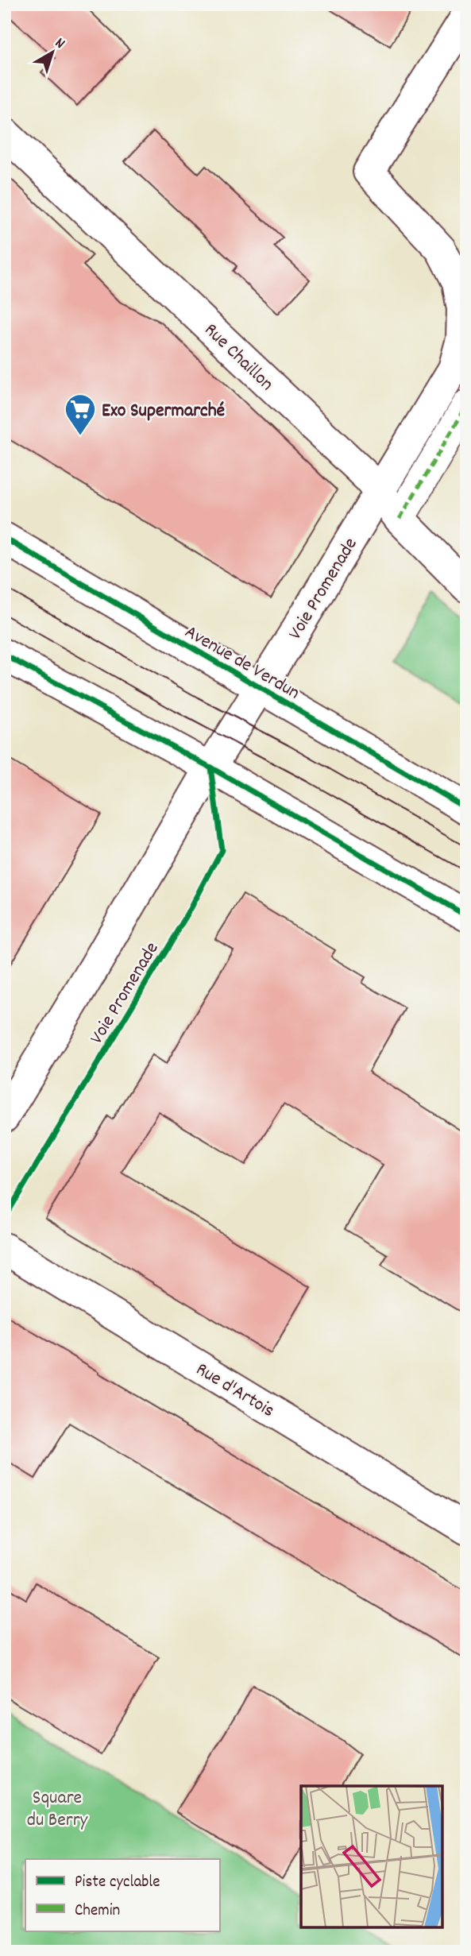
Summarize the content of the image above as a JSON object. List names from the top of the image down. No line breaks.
{"streets":{"street":["Rue Chaillon","Voie Promenade","Avenue de Verdun","Rue d'Artois"]},"crossings":[["Rue Chaillon","Voie Promenade"],["Voie Promenade","Avenue de Verdun"]],"parks":["Square du Berry"],"places":{"supermarket":["Exo Supermarché"]},"legend":["Piste cyclable","Chemin"],"north":"top right"}
